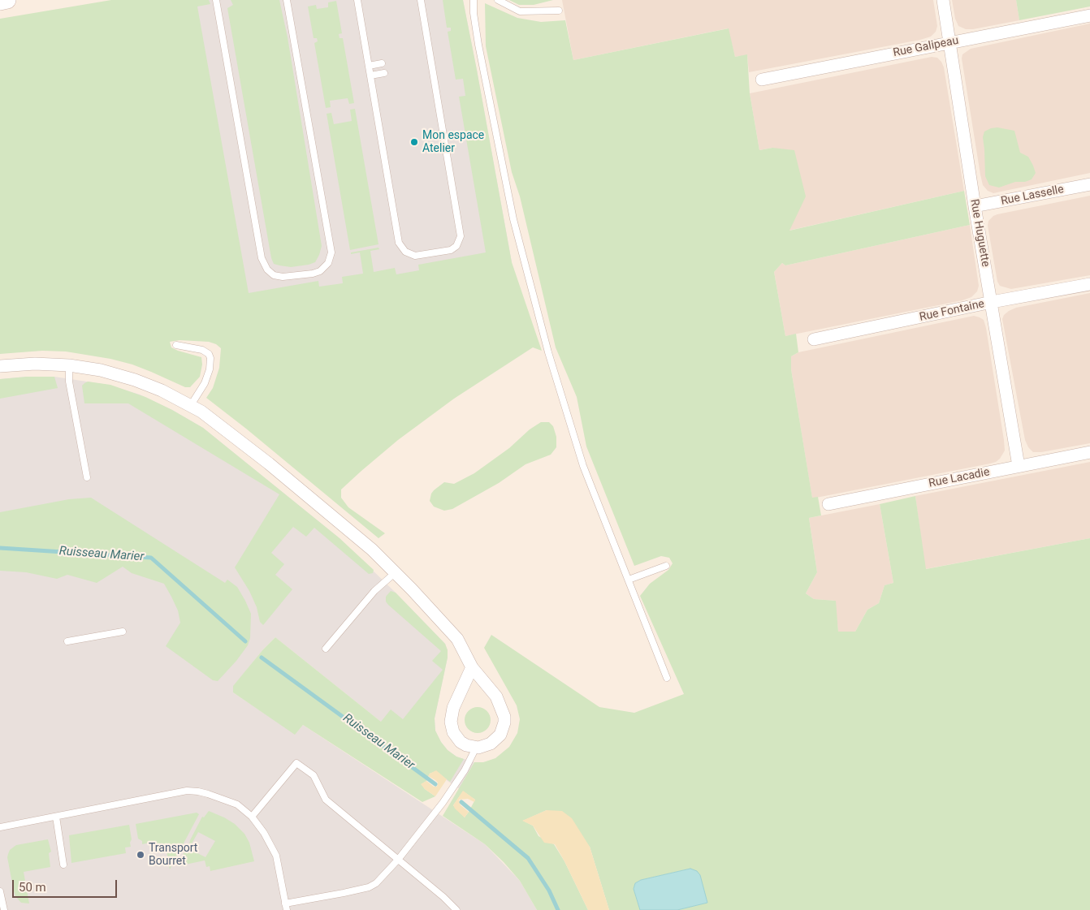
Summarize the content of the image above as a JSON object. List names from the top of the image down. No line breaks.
{"streets":{"street":["Rue Galipeau","Rue Lasselle","Rue Huguette","Rue Fontaine","Rue Lacadie"]},"crossings":[["Rue Galipeau","Rue Huguette"],["Rue Lasselle","Rue Huguette"],["Rue Huguette","Rue Fontaine"],["Rue Huguette","Rue Lacadie"]],"water":["Ruisseau Marier"],"places":["Mon espace Atelier","Transport Bourret"],"scale_bar":"50 m"}
